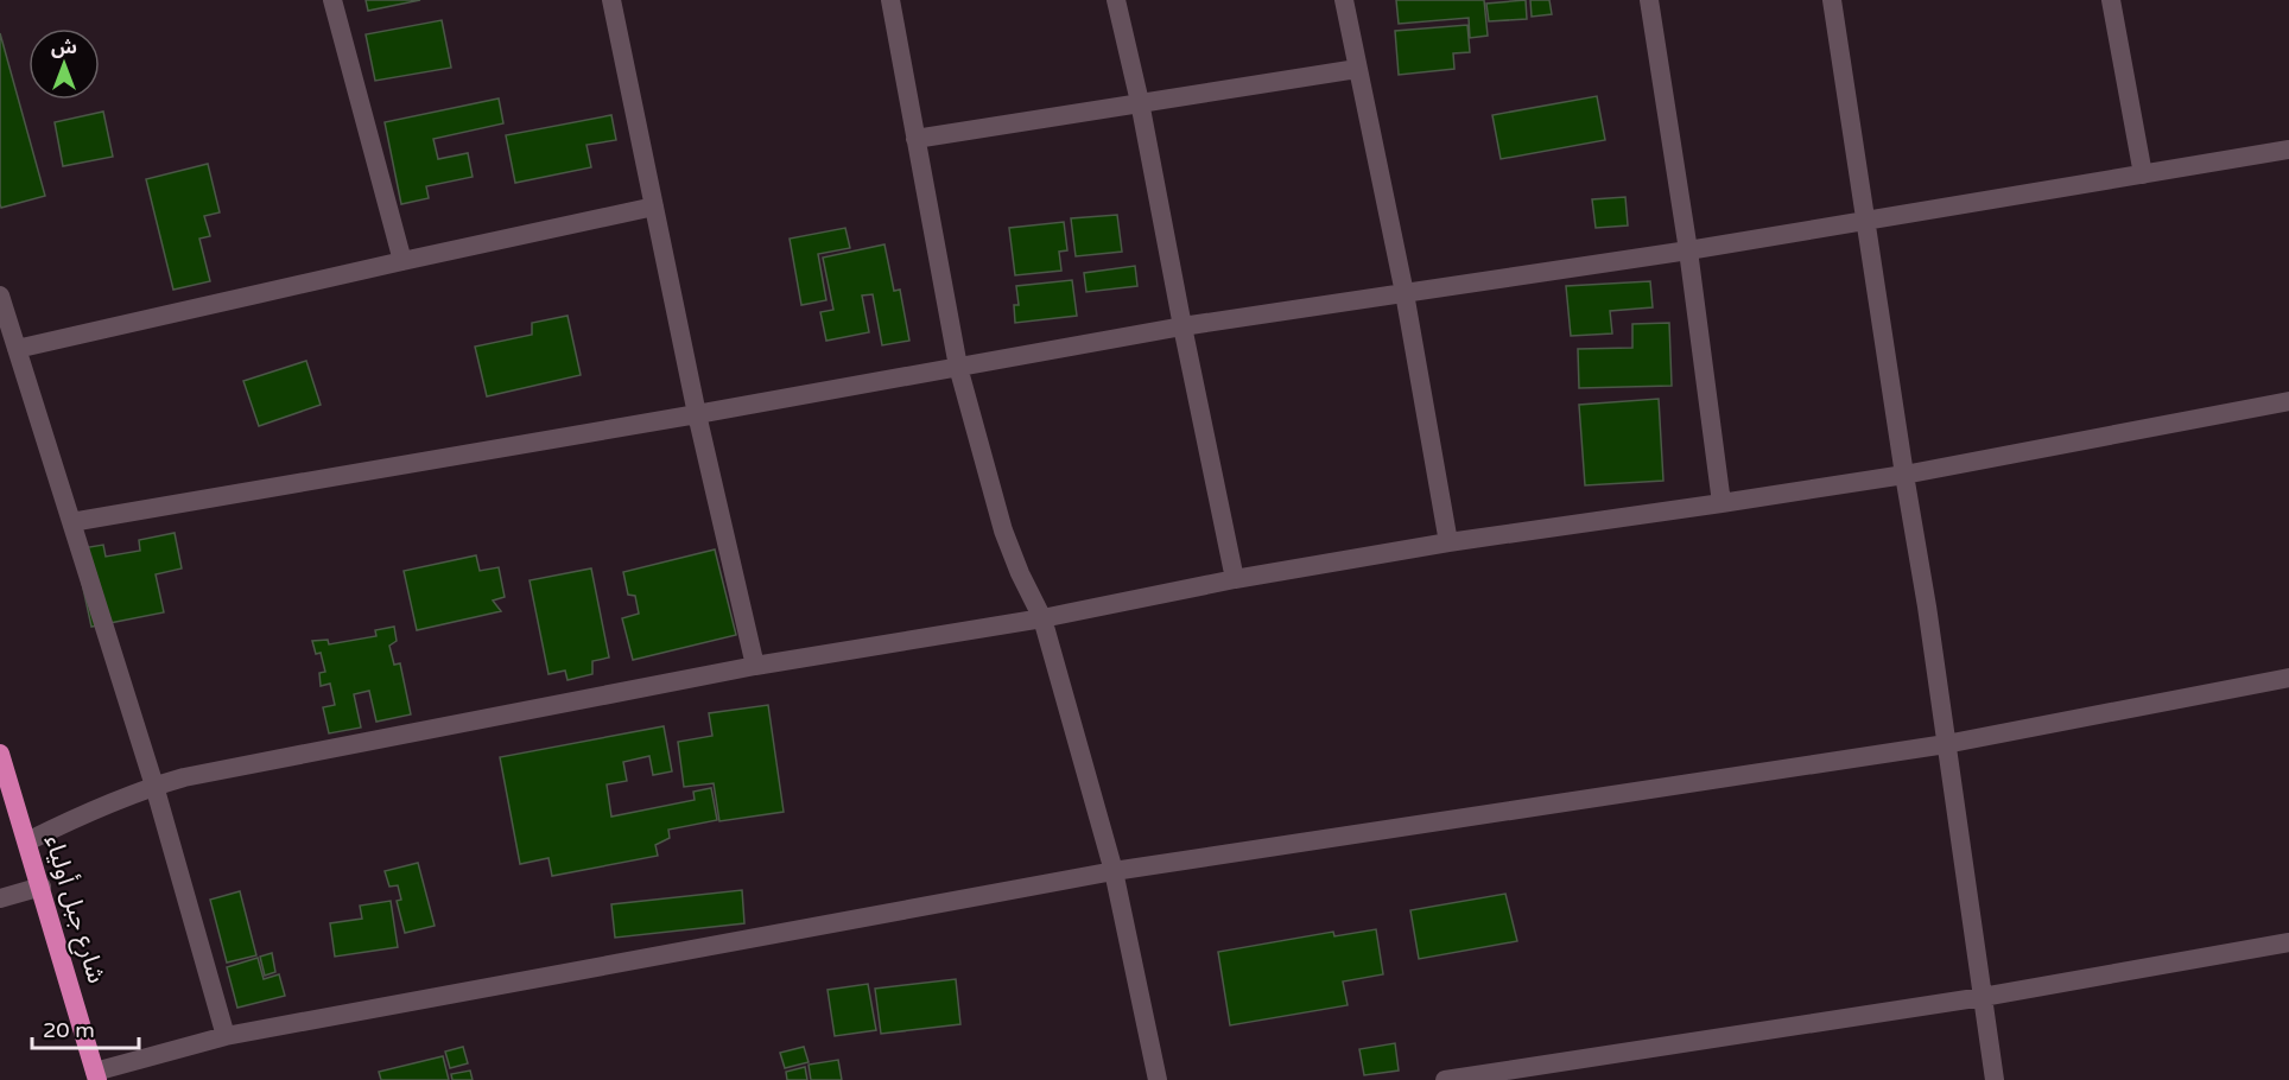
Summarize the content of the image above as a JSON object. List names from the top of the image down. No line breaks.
{"streets":{"highway":["شارع جبل أولياء"]},"scale_bar":"20 m","north":"top"}
